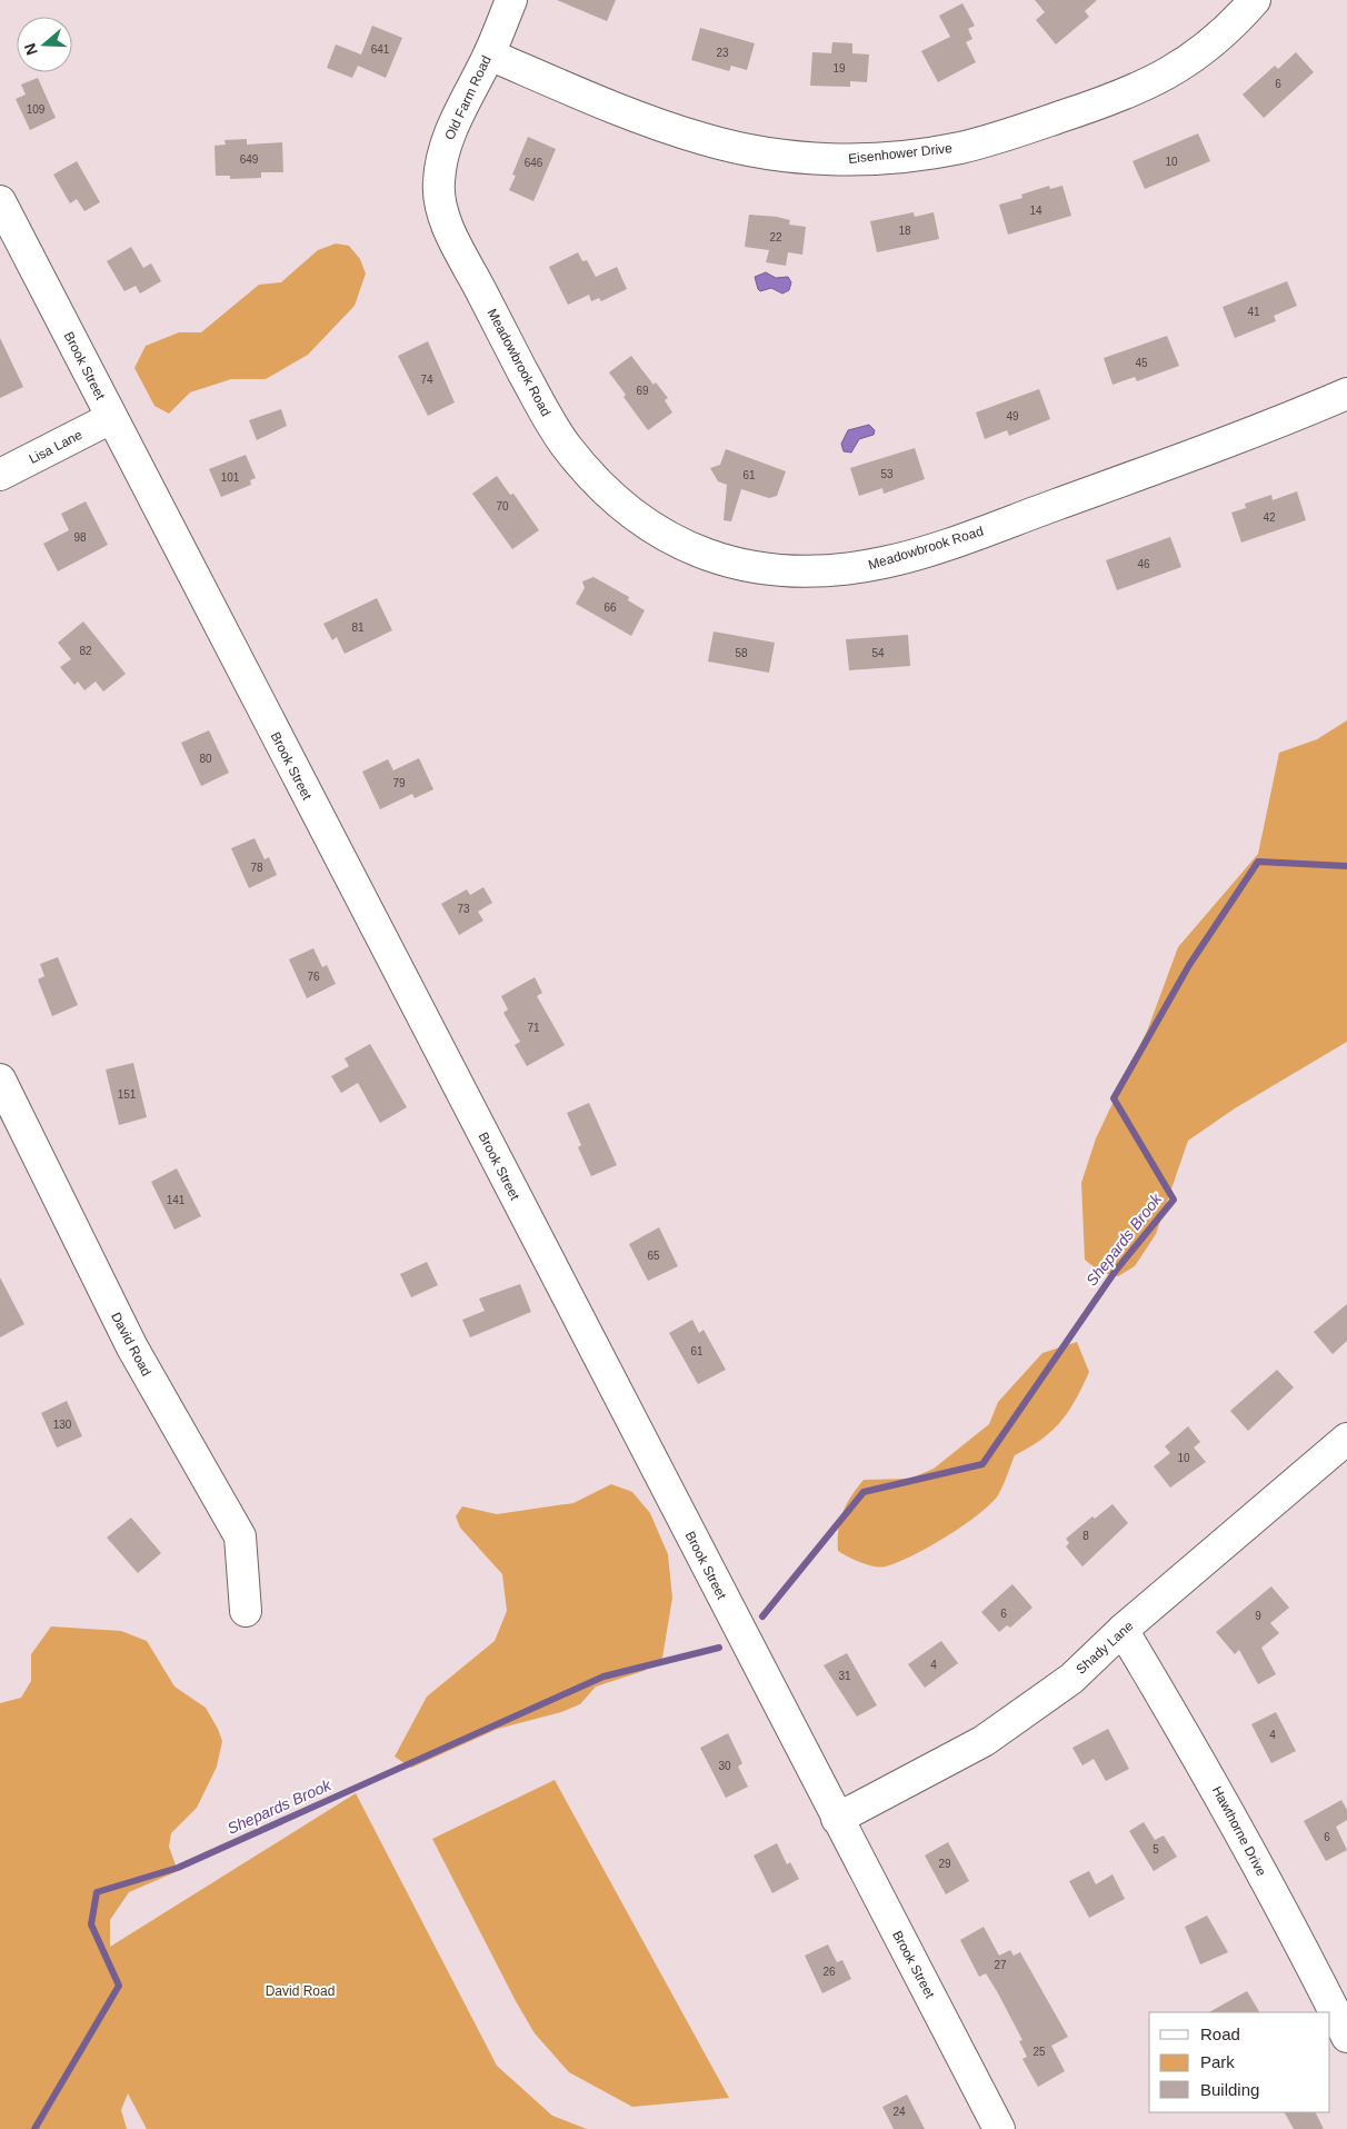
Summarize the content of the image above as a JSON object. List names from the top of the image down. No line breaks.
{"streets":{"street":["Old Farm Road","Eisenhower Drive","Meadowbrook Road","Brook Street","Lisa Lane","David Road","Shady Lane","Hawthorne Drive"]},"crossings":[["Old Farm Road","Eisenhower Drive"],["Old Farm Road","Meadowbrook Road"],["Brook Street","Lisa Lane"],["Brook Street","Shady Lane"],["Shady Lane","Hawthorne Drive"]],"water":["Shepards Brook"],"parks":["David Road"],"house_numbers":["641","23","19","6","109","649","10","646","14","18","22","41","45","74","69","49","53","61","101","70","42","98","46","66","81","82","58","54","80","79","78","73","76","71","151","141","65","61","130","10","8","6","9","4","31","4","30","6","5","29","27","26","25","24"],"legend":["Road","Park","Building"],"north":"left"}
